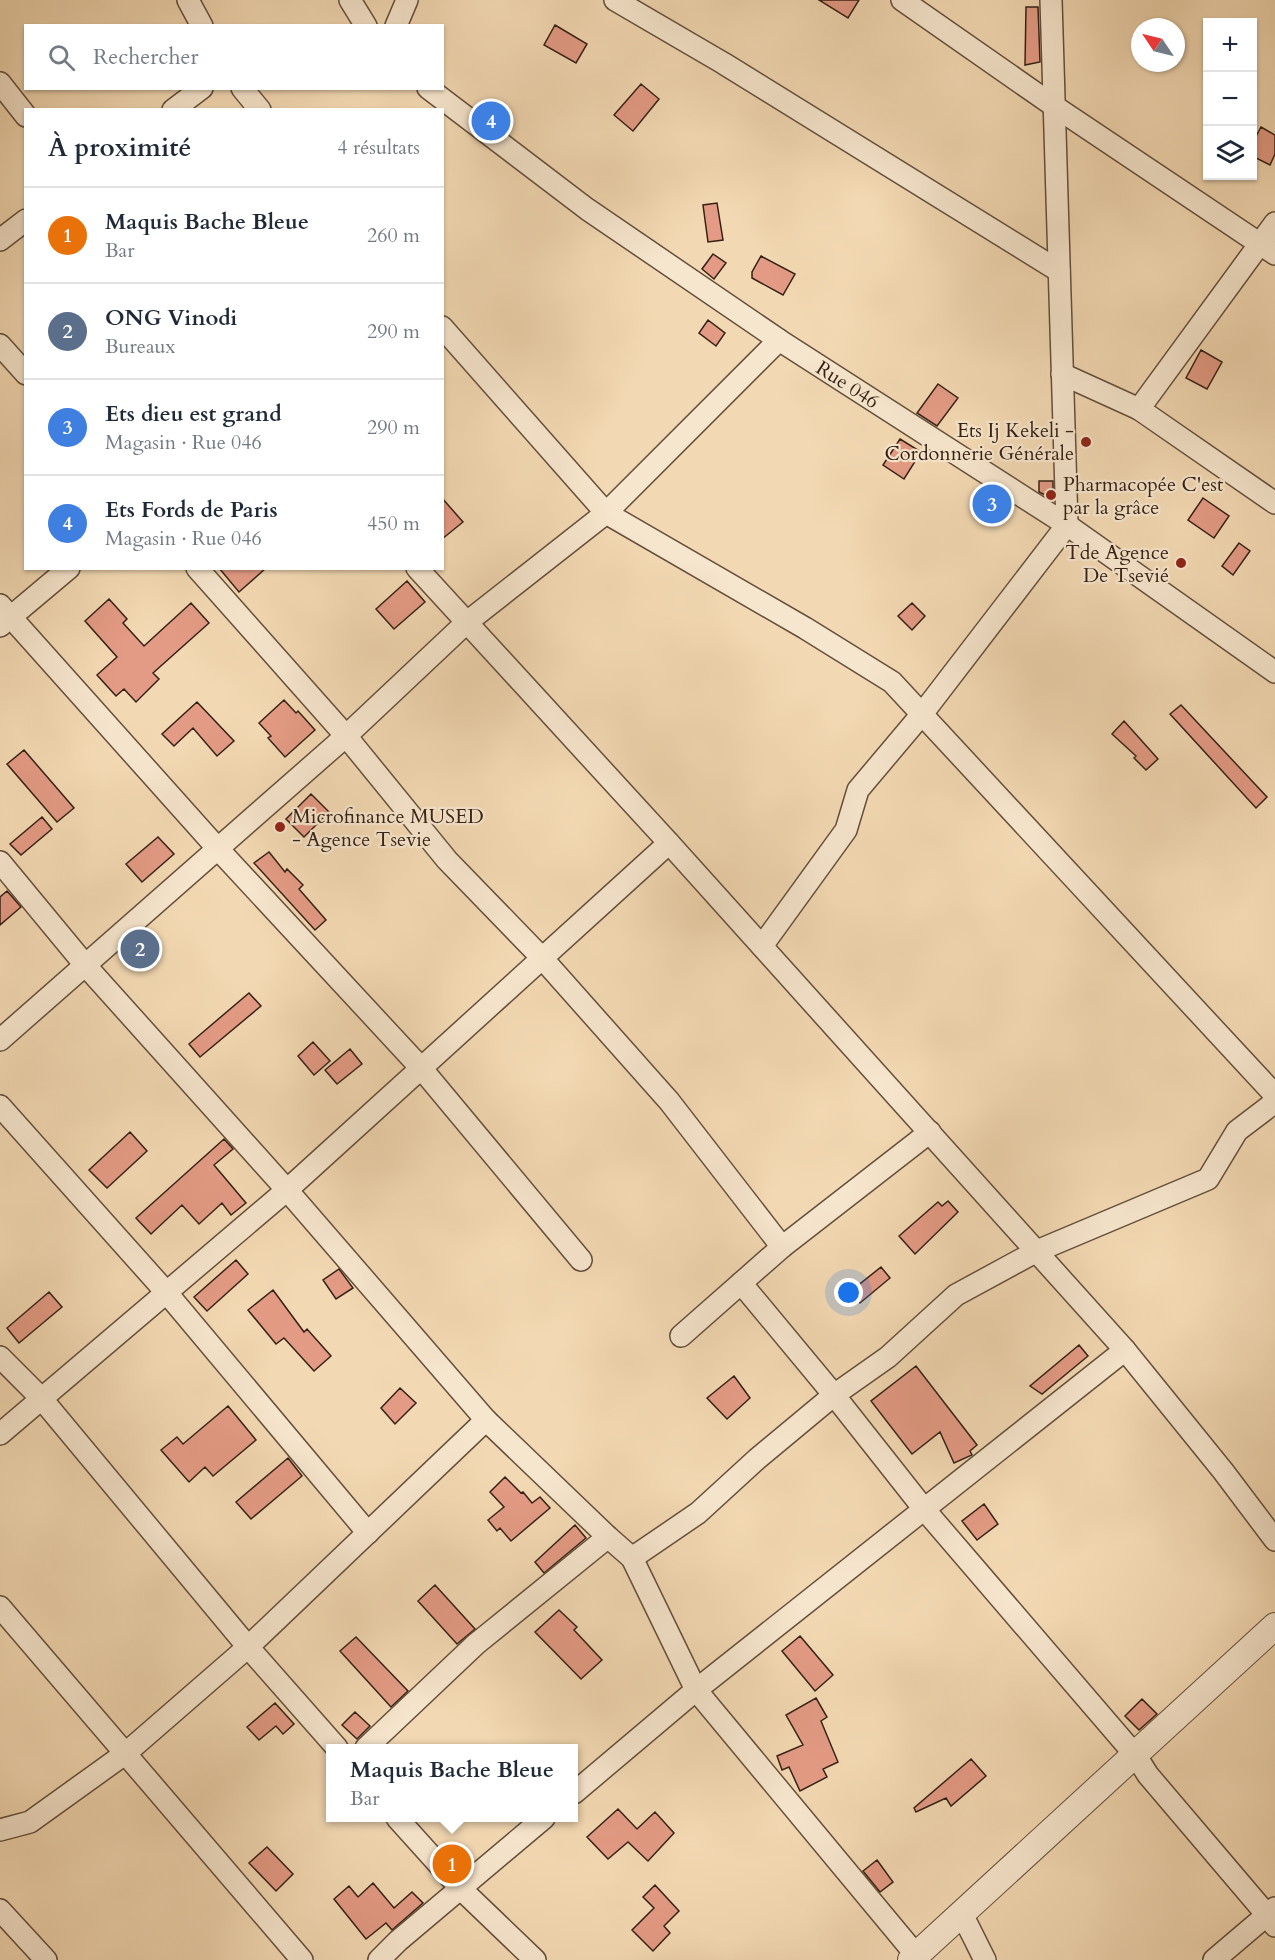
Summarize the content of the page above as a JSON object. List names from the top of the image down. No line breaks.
{"streets":{"street":["Rue 046"]},"places":["Ets Ij Kekeli - Cordonnerie Générale","Pharmacopée C'est par la grâce","Tde Agence De Tsevié","Microfinance MUSED - Agence Tsevie"],"north":"top left","page":{"map_buttons":["+","−"],"search":"Rechercher","pins":["4","3","2","1"],"heading":["À proximité","4 résultats"],"list":[{"mark":"1","name":"Maquis Bache Bleue","note":"Bar","value":"260 m"},{"mark":"2","name":"ONG Vinodi","note":"Bureaux","value":"290 m"},{"mark":"3","name":"Ets dieu est grand","note":"Magasin · Rue 046","value":"290 m"},{"mark":"4","name":"Ets Fords de Paris","note":"Magasin · Rue 046","value":"450 m"}],"popup":["Maquis Bache Bleue","Bar"]}}
